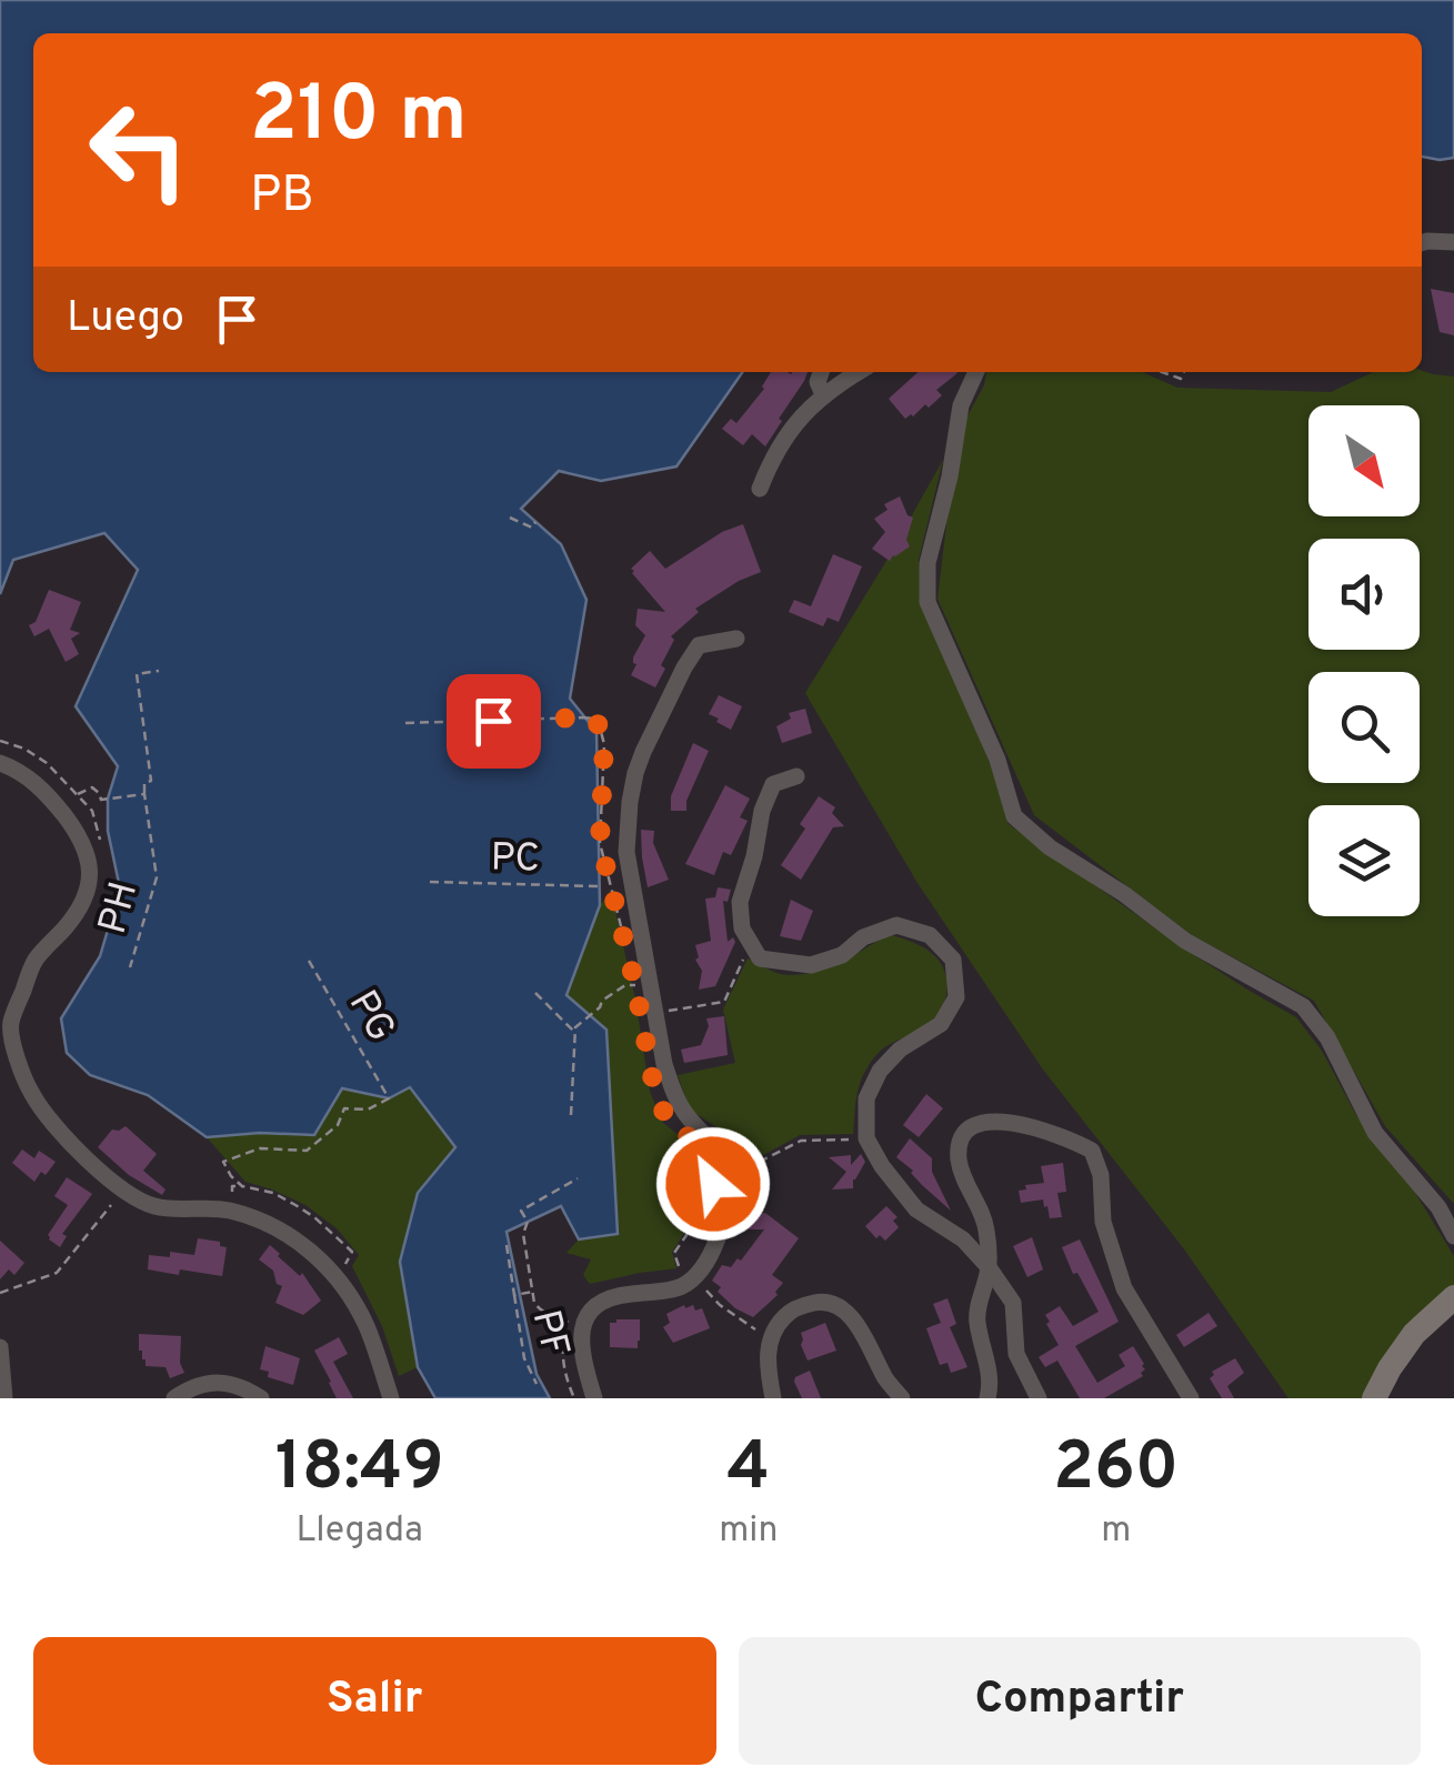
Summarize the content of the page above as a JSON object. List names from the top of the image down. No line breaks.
{"streets":{"path":["PC","PH","PG","PF"]},"north":"bottom right","page":{"turn":["210 m","PB"],"then":"Luego","eta":["18:49","Llegada","4","min","260","m"],"buttons":["Salir","Compartir"]}}
